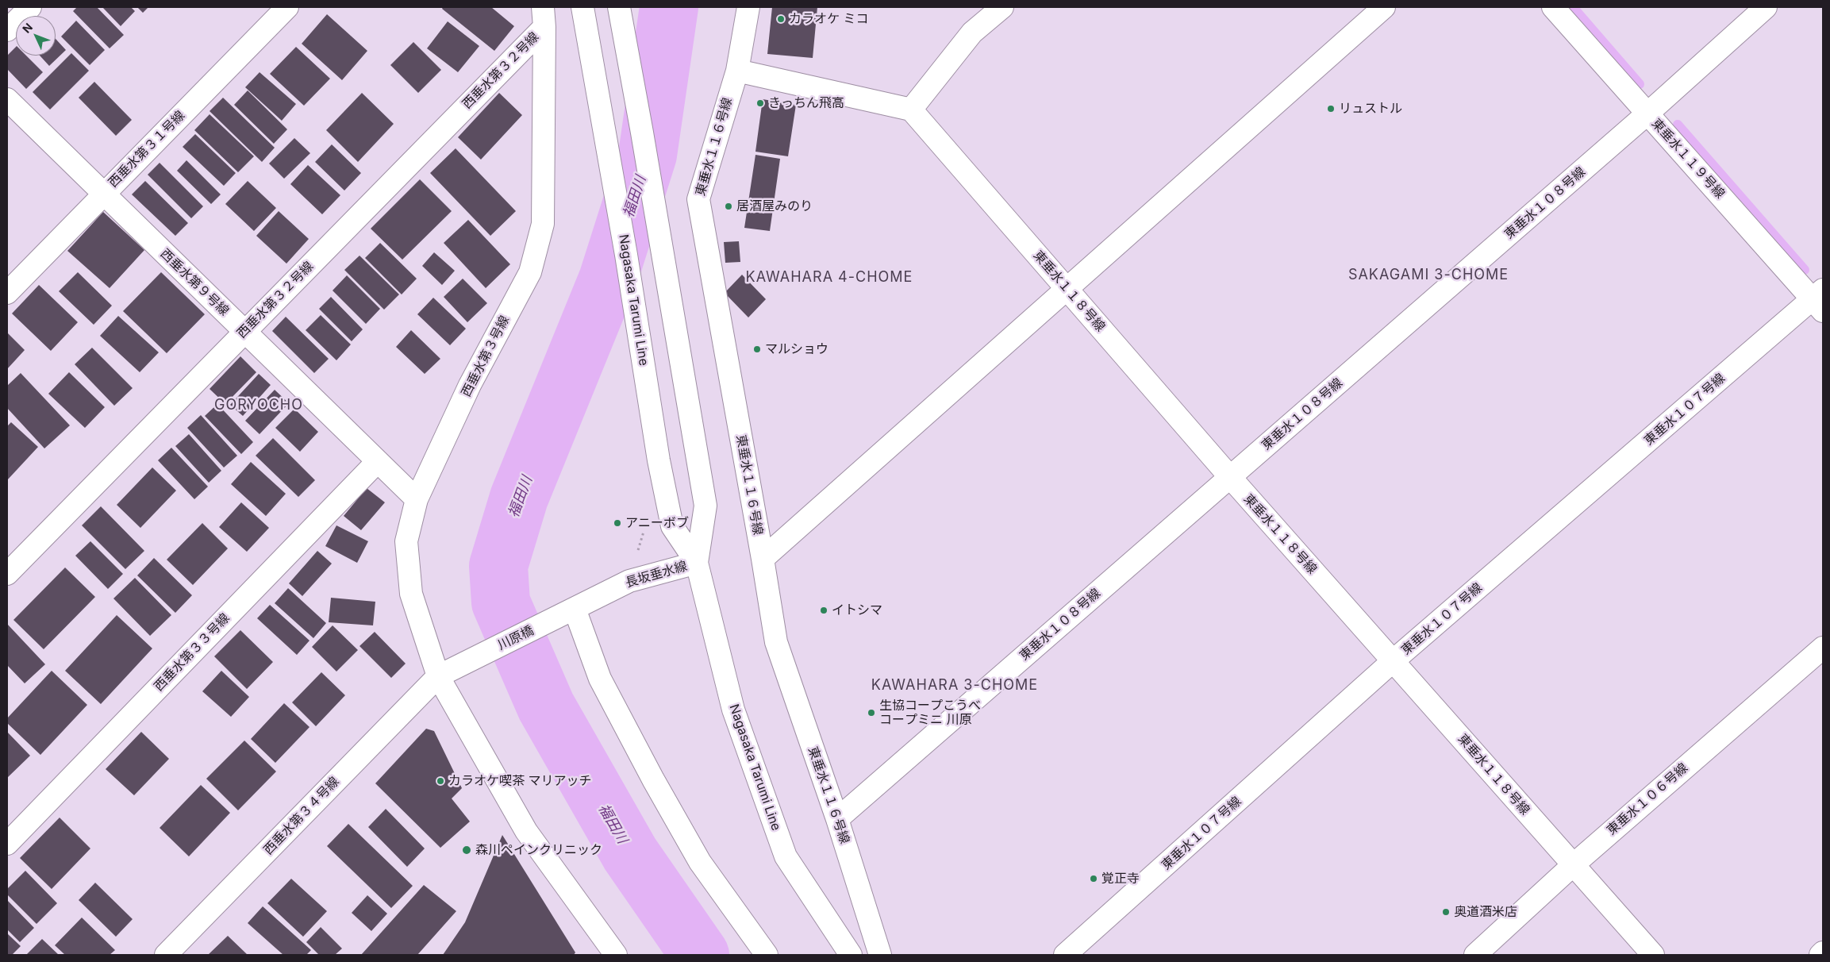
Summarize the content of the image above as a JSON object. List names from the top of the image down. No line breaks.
{"streets":{"street":["西垂水第３２号線","東垂水１１６号線","西垂水第３１号線","東垂水１１９号線","東垂水１０８号線","西垂水第９号線","東垂水１１８号線","Nagasaka Tarumi Line","西垂水第３号線","東垂水１０７号線","長坂垂水線","川原橋","西垂水第３３号線","東垂水１０６号線","西垂水第３４号線"]},"crossings":[["西垂水第３２号線","西垂水第９号線"],["西垂水第３２号線","西垂水第３号線"],["東垂水１１６号線","東垂水１０８号線"],["西垂水第３１号線","西垂水第９号線"],["東垂水１１９号線","東垂水１０８号線"],["東垂水１１９号線","東垂水１０７号線"],["東垂水１０８号線","東垂水１１８号線"],["西垂水第９号線","西垂水第３号線"],["西垂水第９号線","西垂水第３３号線"],["東垂水１１８号線","東垂水１０７号線"],["東垂水１１８号線","東垂水１０６号線"],["Nagasaka Tarumi Line","長坂垂水線"],["西垂水第３号線","川原橋"],["西垂水第３号線","西垂水第３４号線"],["長坂垂水線","川原橋"],["川原橋","西垂水第３４号線"]],"districts":["SAKAGAMI 3-CHOME","KAWAHARA 4-CHOME","GORYOCHO","KAWAHARA 3-CHOME"],"water":["福田川"],"places":["カラオケ ミコ","きっちん飛高","リュストル","居酒屋みのり","マルショウ","アニーボブ","イトシマ","生協コープこうべ コープミニ 川原","カラオケ喫茶 マリアッチ","森川ペインクリニック","覚正寺","奥道酒米店"],"north":"top left"}
